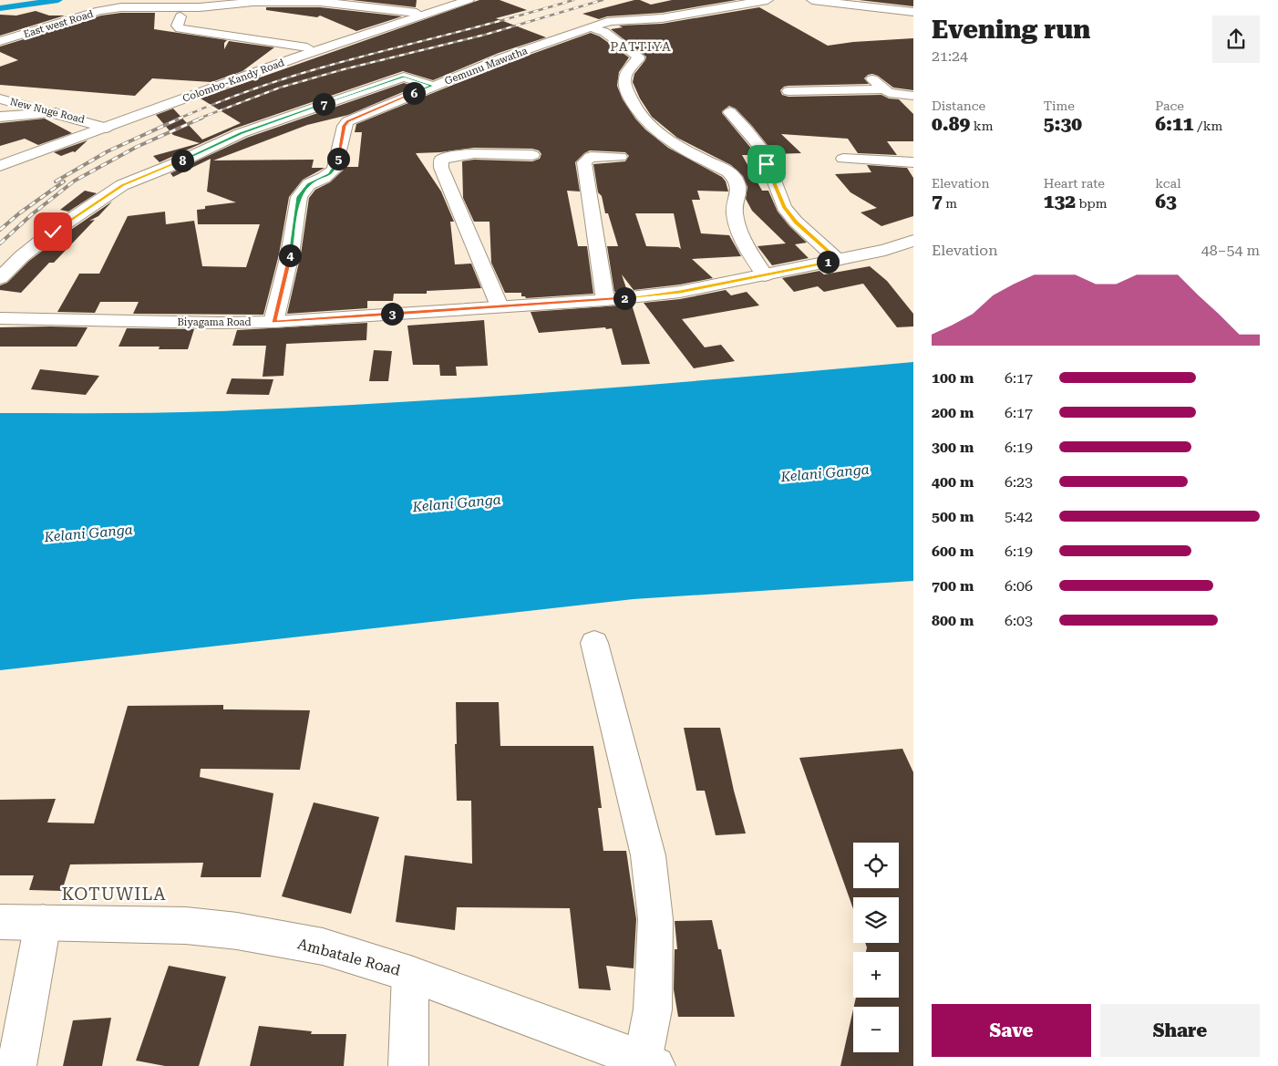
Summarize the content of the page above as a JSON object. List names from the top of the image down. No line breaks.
{"streets":{"main road":["East west Road","Gemunu Mawatha","Colombo-Kandy Road","New Nuge Road","Biyagama Road","Ambatale Road"]},"crossings":[["East west Road","Colombo-Kandy Road"],["Gemunu Mawatha","Biyagama Road"],["Colombo-Kandy Road","New Nuge Road"]],"districts":["PATTIYA","KOTUWILA"],"water":["Kelani Ganga"],"page":{"heading":["Evening run","21:24"],"stats":[["Distance","0.89 km"],["Time","5:30"],["Pace","6:11 /km"],["Elevation","7 m"],["Heart rate","132 bpm"],["kcal","63"]],"pins":["6","7","5","8","4","1","2","3"],"chart":["Elevation","48–54 m"],"list":[{"name":"100 m","note":"6:17"},{"name":"200 m","note":"6:17"},{"name":"300 m","note":"6:19"},{"name":"400 m","note":"6:23"},{"name":"500 m","note":"5:42"},{"name":"600 m","note":"6:19"},{"name":"700 m","note":"6:06"},{"name":"800 m","note":"6:03"}],"map_buttons":["+","−"],"buttons":["Save","Share"]}}
